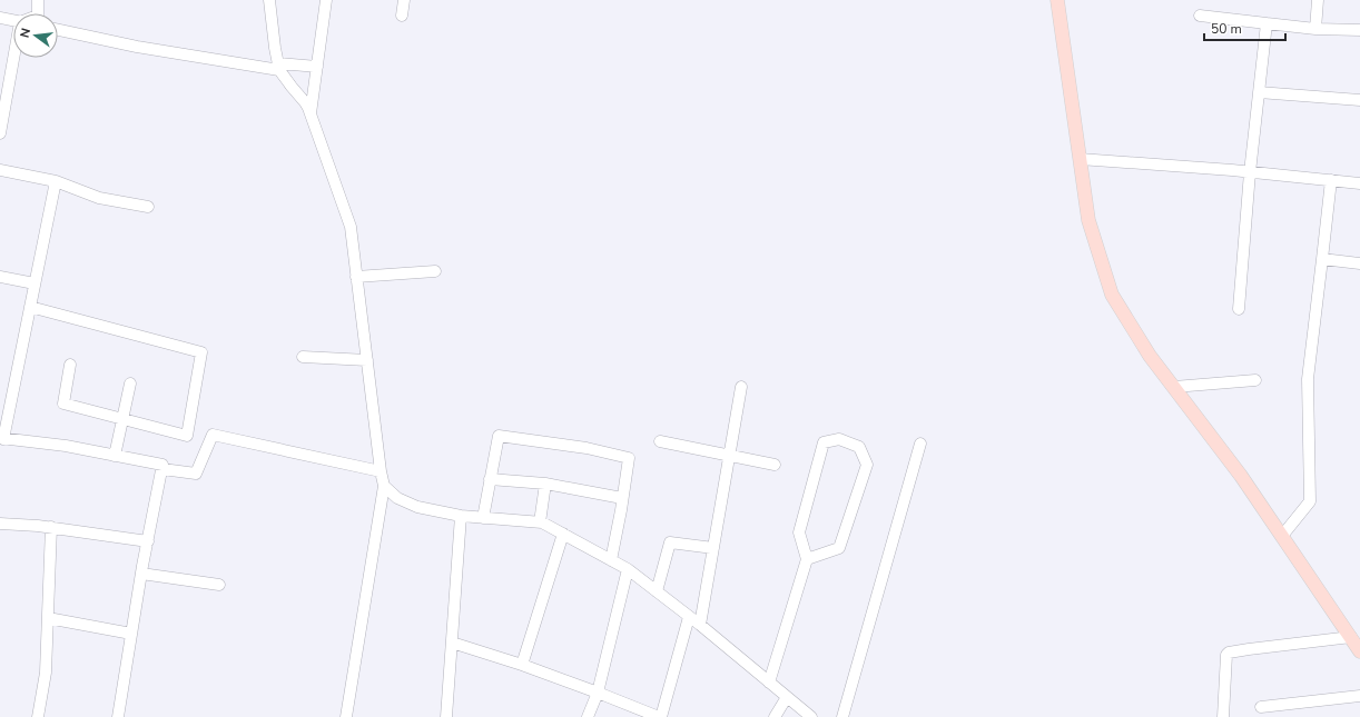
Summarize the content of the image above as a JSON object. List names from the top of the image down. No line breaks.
{"scale_bar":"50 m","north":"left"}
